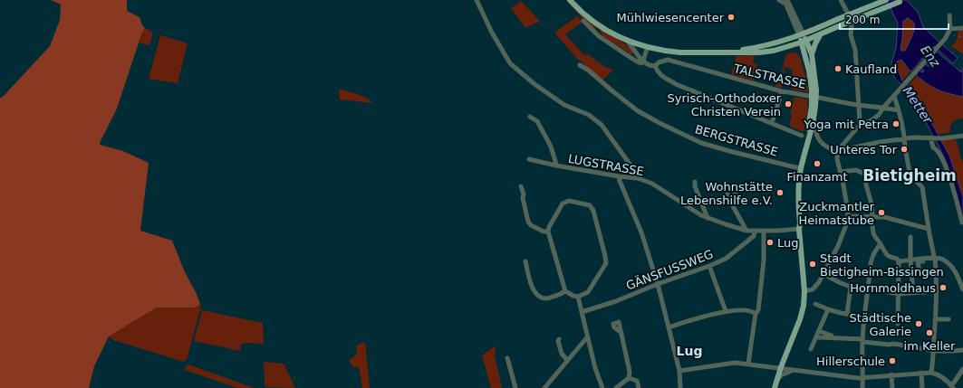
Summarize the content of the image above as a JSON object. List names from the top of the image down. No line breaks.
{"streets":{"street":["TALSTRASSE","BERGSTRASSE","LUGSTRASSE","GÄNSFUSSWEG"]},"crossings":[["LUGSTRASSE","GÄNSFUSSWEG"]],"districts":["Bietigheim","Lug"],"water":["Enz","Metter"],"places":["Mühlwiesencenter","Kaufland","Syrisch-Orthodoxer Christen Verein","Yoga mit Petra","Unteres Tor","Finanzamt","Wohnstätte Lebenshilfe e.V.","Zuckmantler Heimatstube","Lug","Stadt Bietigheim-Bissingen","Hornmoldhaus","Städtische Galerie","im Keller","Hillerschule"],"scale_bar":"200 m"}
